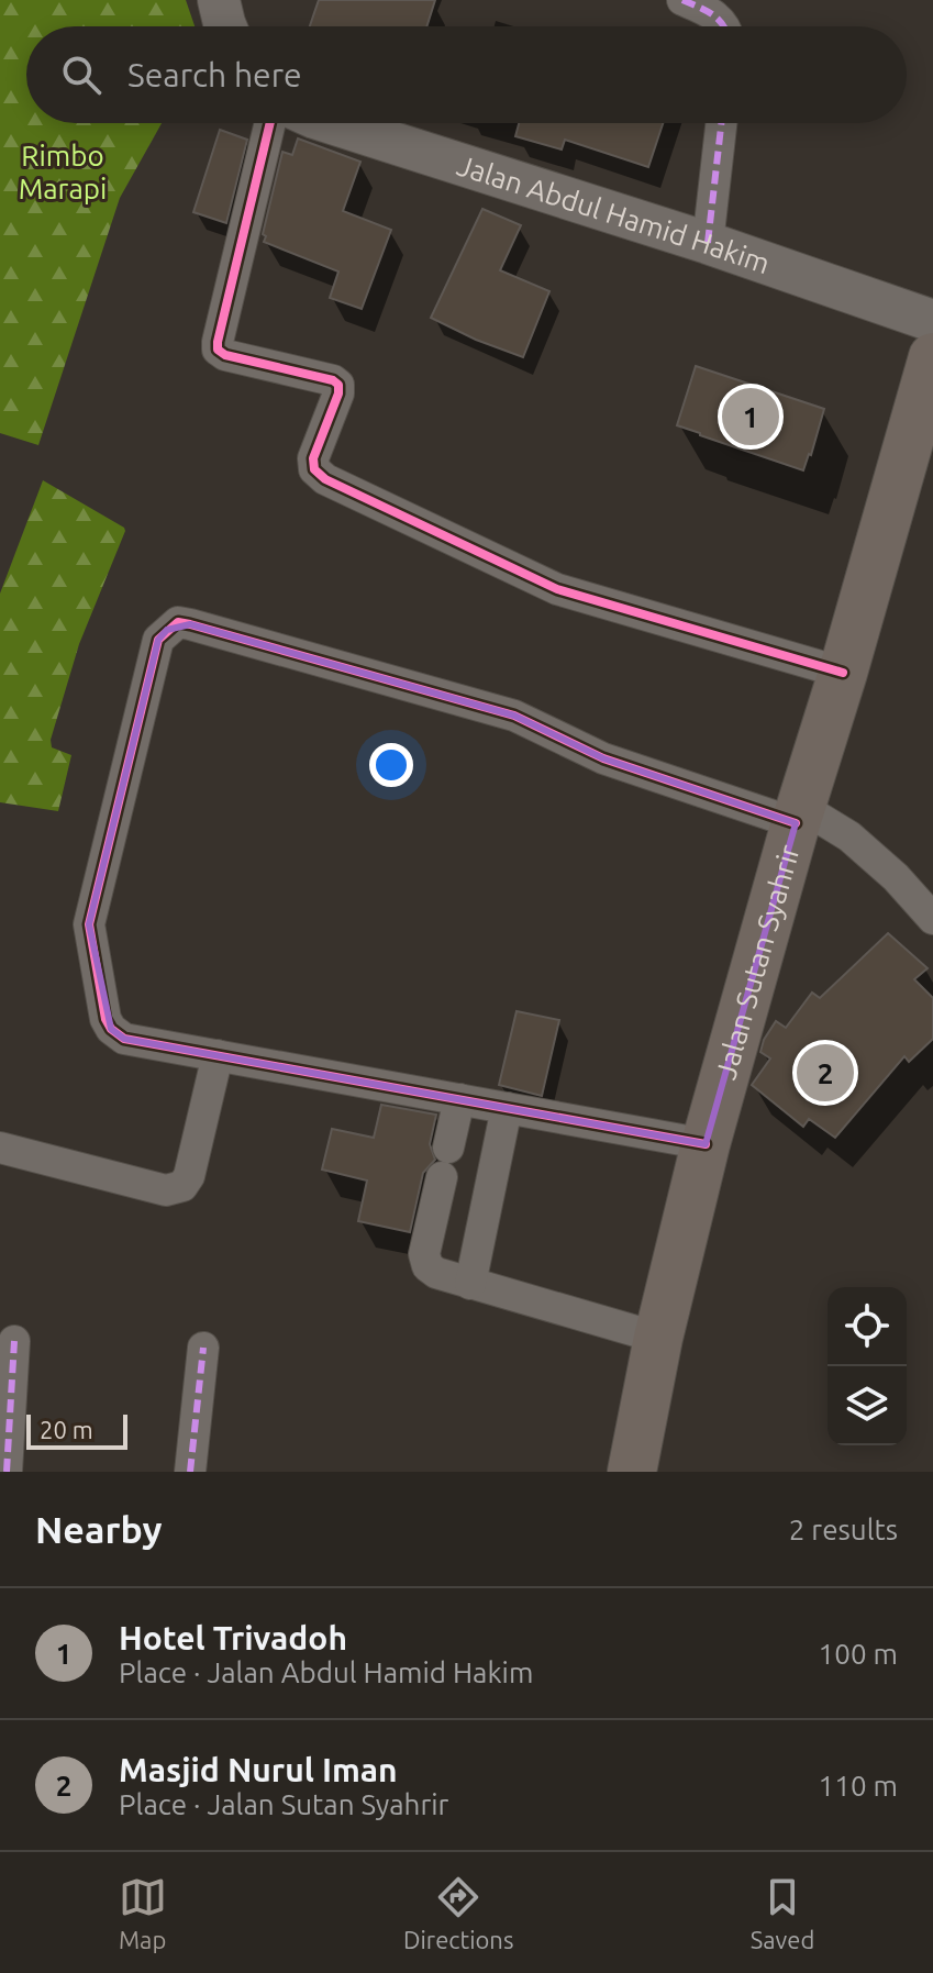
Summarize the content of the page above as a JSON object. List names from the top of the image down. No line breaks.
{"streets":{"highway":["Jalan Sutan Syahrir"],"main road":["Jalan Abdul Hamid Hakim"]},"parks":["Rimbo Marapi"],"scale_bar":"20 m","page":{"search":"Search here","pins":["1","2"],"scale":"20 m","heading":["Nearby","2 results"],"list":[{"mark":"1","name":"Hotel Trivadoh","note":"Place · Jalan Abdul Hamid Hakim","value":"100 m"},{"mark":"2","name":"Masjid Nurul Iman","note":"Place · Jalan Sutan Syahrir","value":"110 m"}],"nav":["Map","Directions","Saved"]}}
